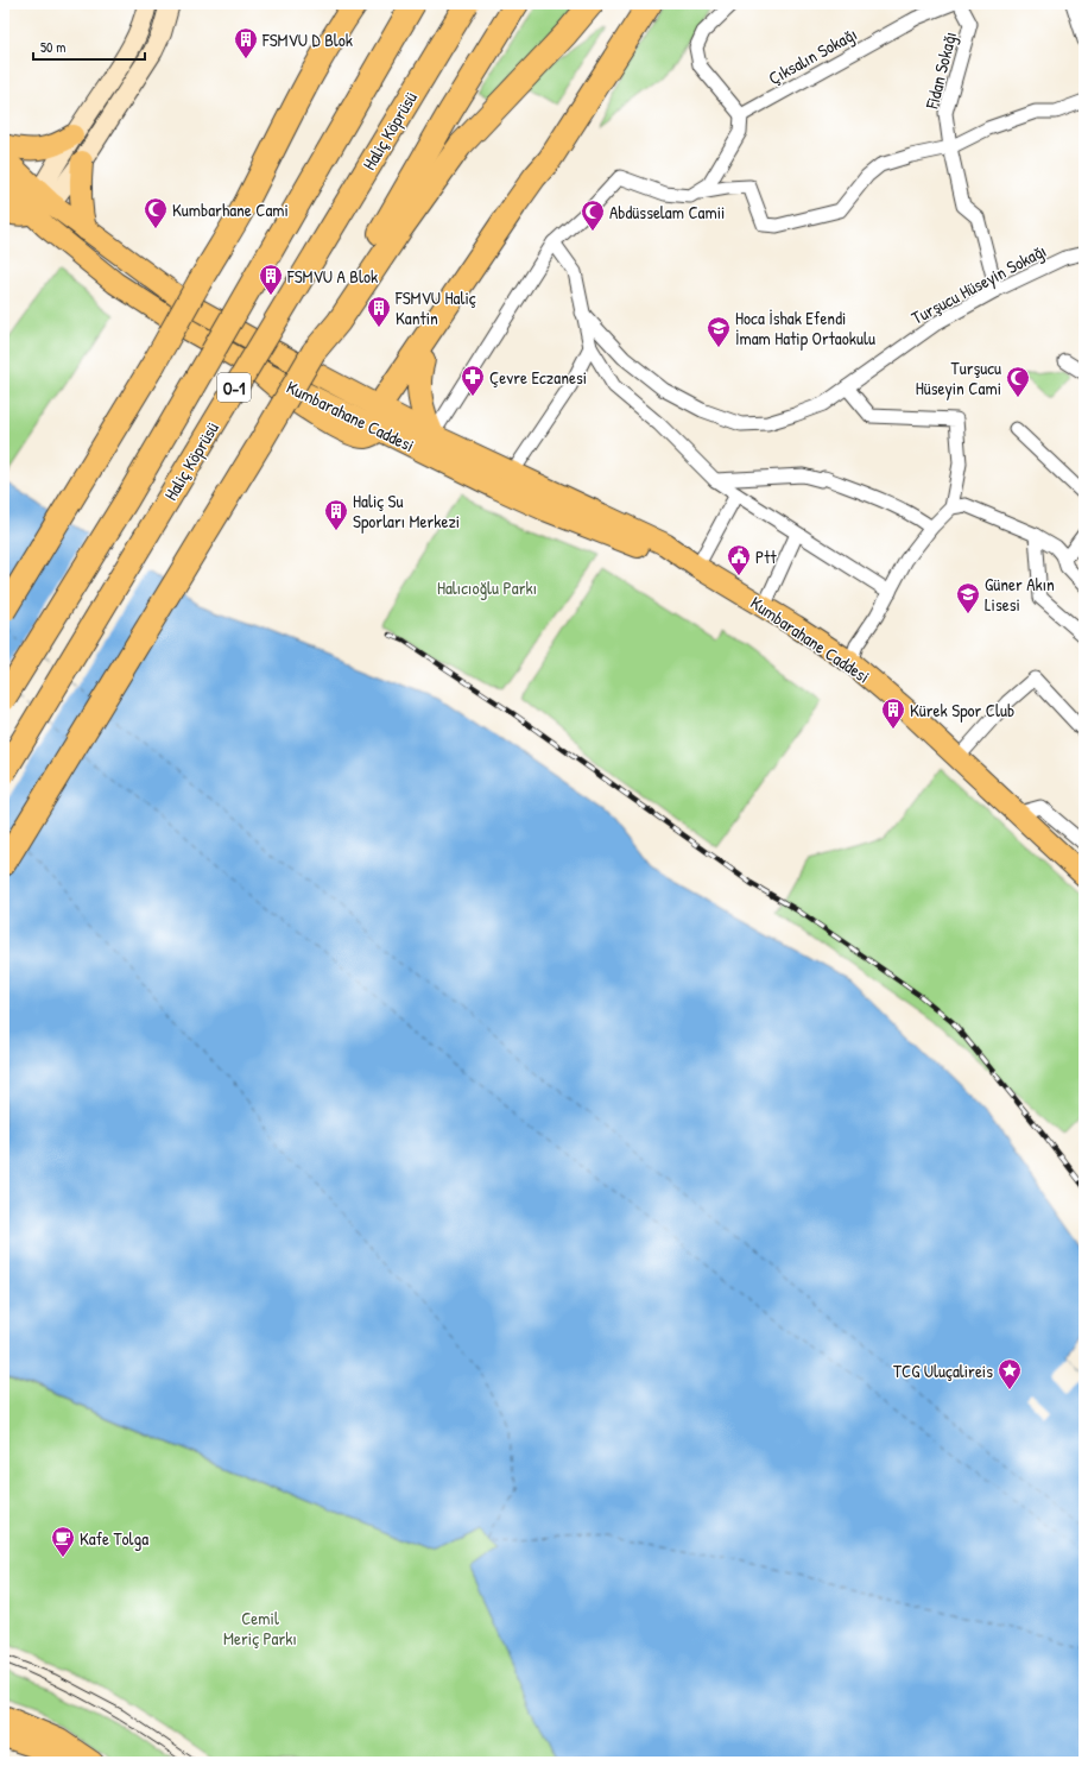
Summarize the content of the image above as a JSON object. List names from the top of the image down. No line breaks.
{"streets":{"highway":["Haliç Köprüsü","O-1"],"main road":["Kumbarahane Caddesi"],"street":["Çıksalın Sokağı","Fidan Sokağı","Turşucu Hüseyin Sokağı"]},"crossings":[["Fidan Sokağı","Turşucu Hüseyin Sokağı"]],"parks":["Halıcıoğlu Parkı","Cemil Meriç Parkı"],"places":{"building":["FSMVU D Blok","FSMVU A Blok","FSMVU Haliç Kantin","Haliç Su Sporları Merkezi","Kürek Spor Club"],"mosque":["Kumbarhane Cami","Abdüsselam Camii","Turşucu Hüseyin Cami"],"school or university":["Hoca İshak Efendi İmam Hatip Ortaokulu","Güner Akın Lisesi"],"pharmacy":["Çevre Eczanesi"],"public building":["Ptt"],"place":["TCG Uluçalireis"],"cafe":["Kafe Tolga"]},"scale_bar":"50 m"}
